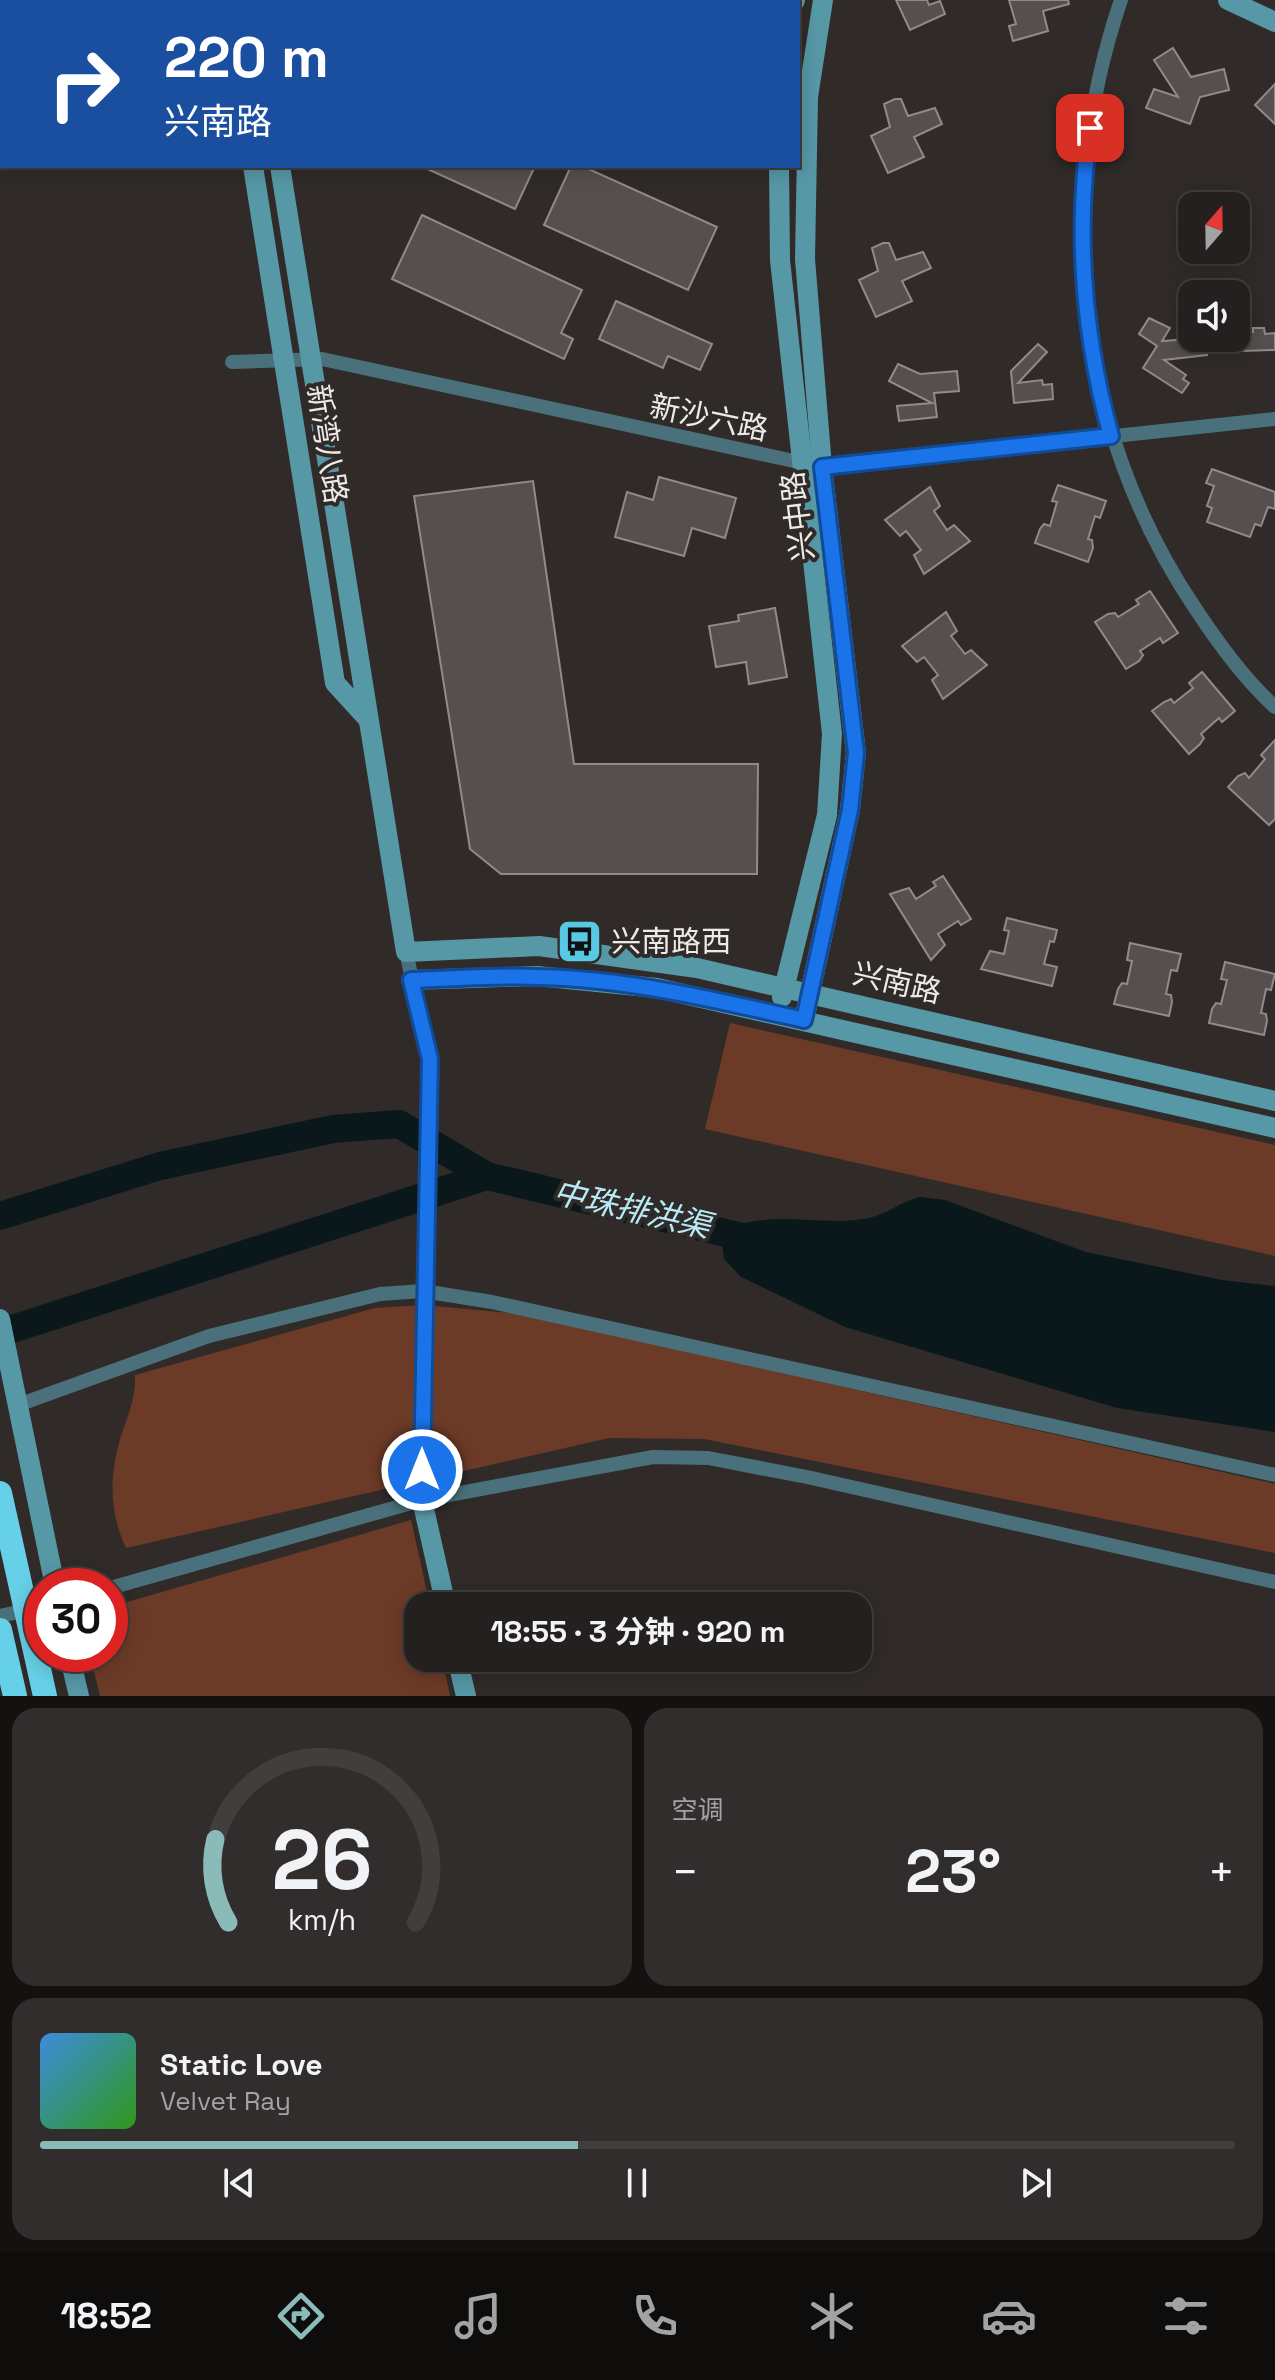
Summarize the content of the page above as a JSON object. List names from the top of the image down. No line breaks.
{"streets":{"street":["新沙六路","新湾八路","兴中路","兴南路"]},"crossings":[["新沙六路","新湾八路"],["新沙六路","兴中路"],["新湾八路","兴南路"],["兴中路","兴南路"]],"water":["中珠排洪渠"],"places":{"bus stop":["兴南路西"]},"north":"top","page":{"turn":["220 m","兴南路"],"limit":"30","trip":"18:55 · 3 分钟 · 920 m","tile":"空调","heat":["−","23°","+"],"song":["Static Love","Velvet Ray"],"tabs":"18:52","gauge":["26","km/h"]}}
